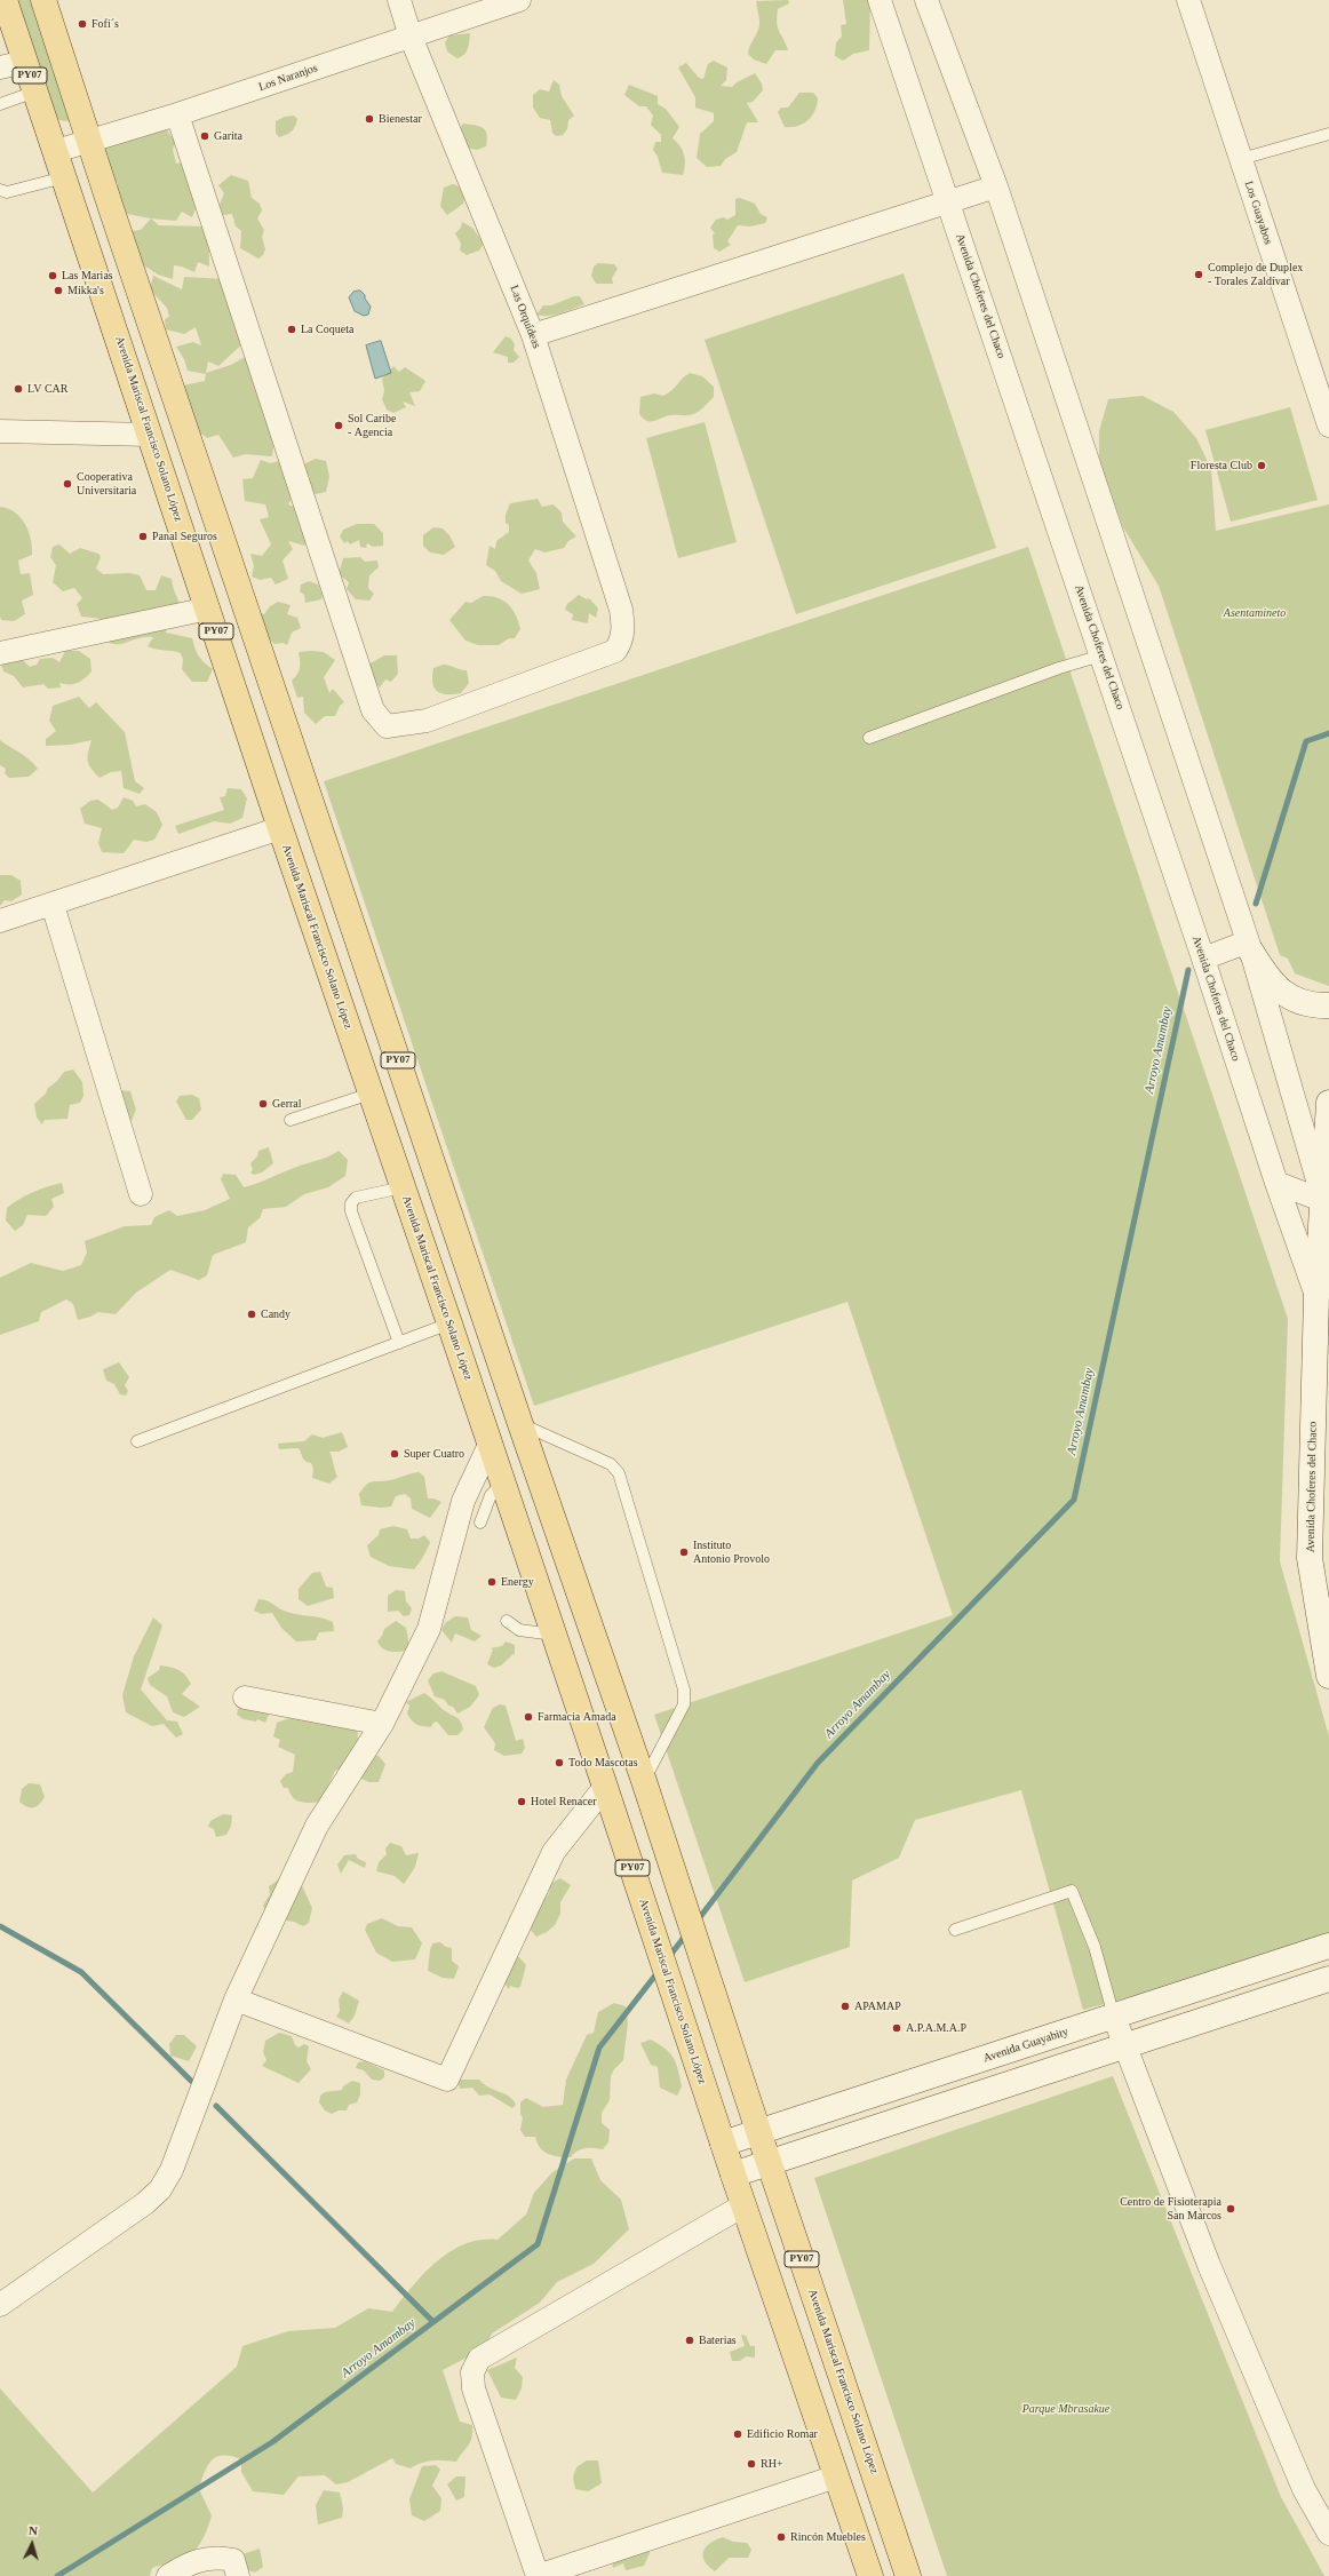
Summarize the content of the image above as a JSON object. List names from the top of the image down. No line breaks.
{"streets":{"main road":["PY07","Avenida Mariscal Francisco Solano López"],"street":["Los Naranjos","Los Guayabos","Avenida Choferes del Chaco","Las Orquídeas","Avenida Guayabity"]},"crossings":[["Los Naranjos","Las Orquídeas"],["Los Naranjos","Avenida Mariscal Francisco Solano López"],["Avenida Mariscal Francisco Solano López","Avenida Guayabity"]],"water":["Arroyo Amambay"],"parks":["Asentamineto","Parque Mbrasakue"],"places":["Fofi´s","Bienestar","Garita","Complejo de Duplex - Torales Zaldívar","Las Marias","Mikka's","La Coqueta","LV CAR","Sol Caribe - Agencia","Floresta Club","Cooperativa Universitaria","Panal Seguros","Gerral","Candy","Super Cuatro","Instituto Antonio Provolo","Energy","Farmacia Amada","Todo Mascotas","Hotel Renacer","APAMAP","A.P.A.M.A.P","Centro de Fisioterapia San Marcos","Baterias","Edificio Romar","RH+","Rincón Muebles"],"north":"top"}
